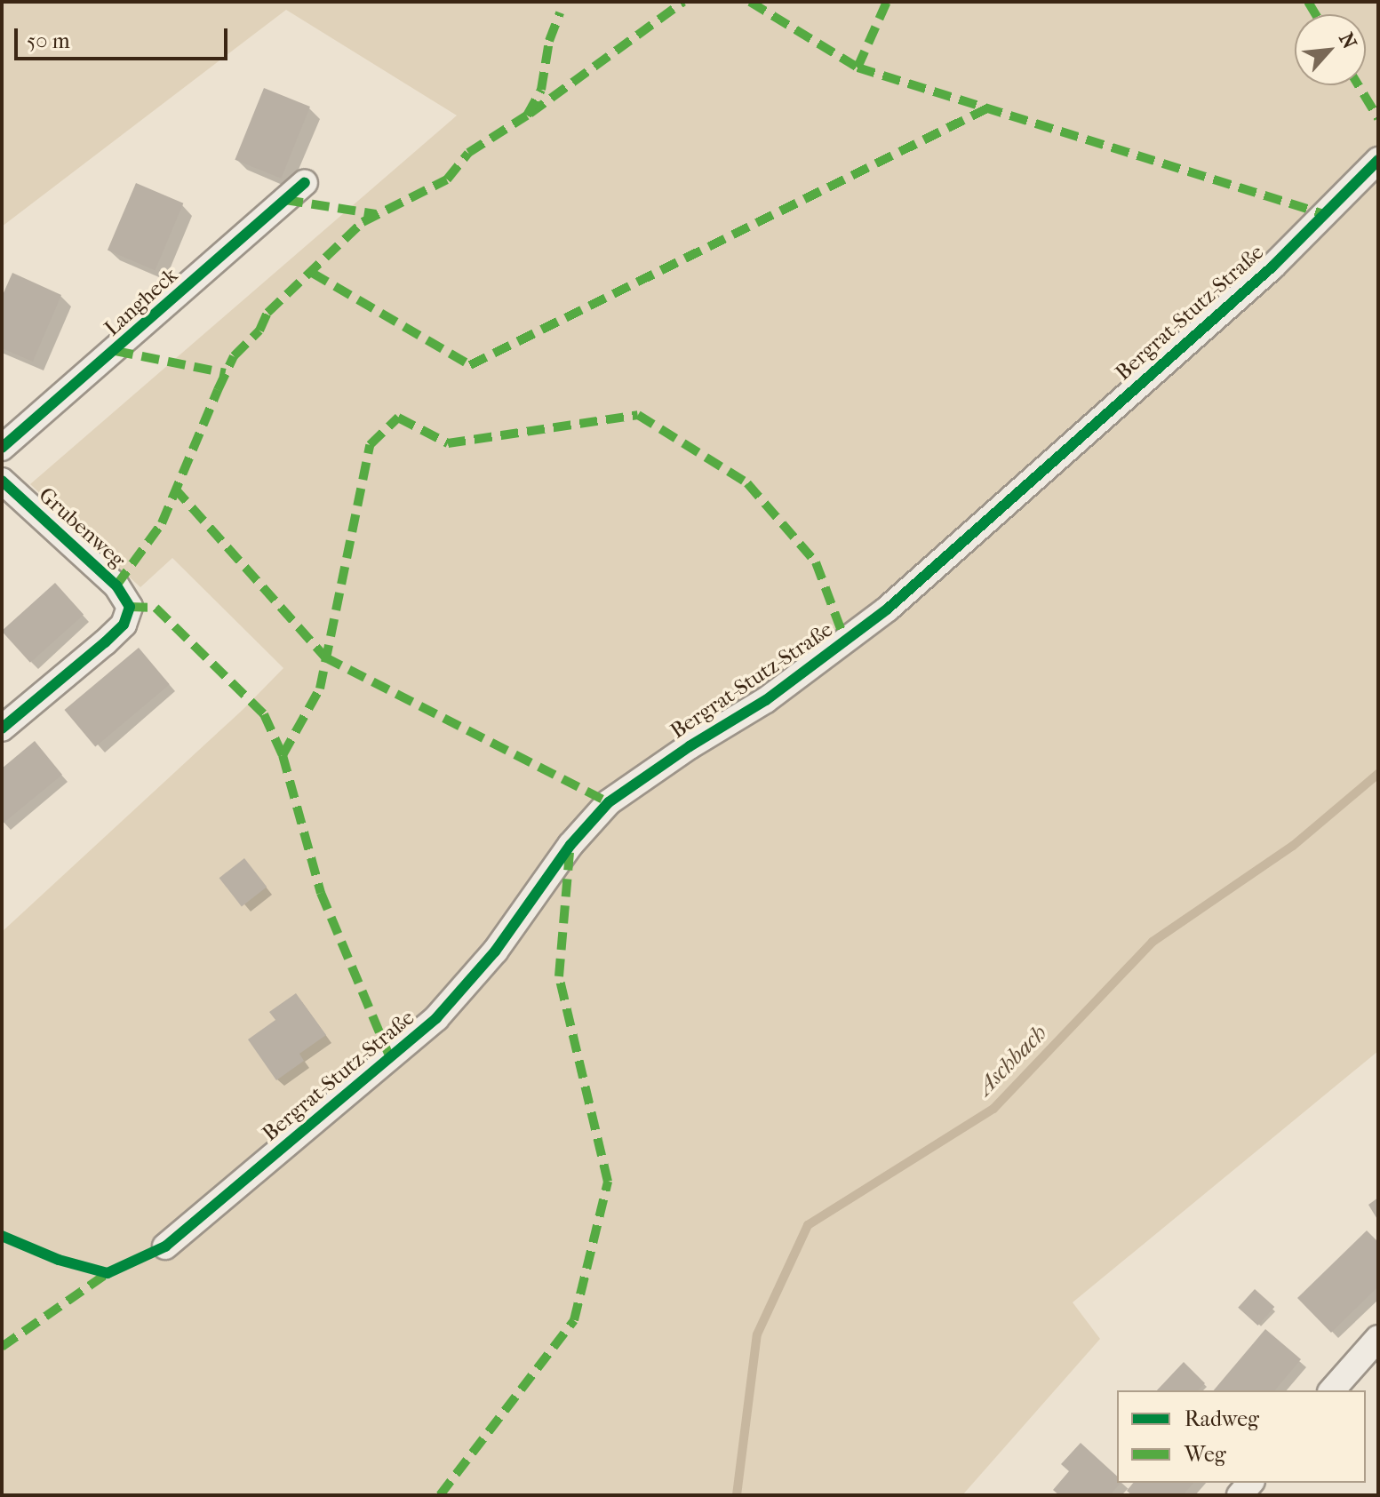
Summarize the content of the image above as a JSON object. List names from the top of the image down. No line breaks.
{"streets":{"street":["Langheck","Bergrat-Stutz-Straße","Grubenweg"]},"water":["Aschbach"],"legend":["Radweg","Weg"],"scale_bar":"50 m","north":"top right"}
